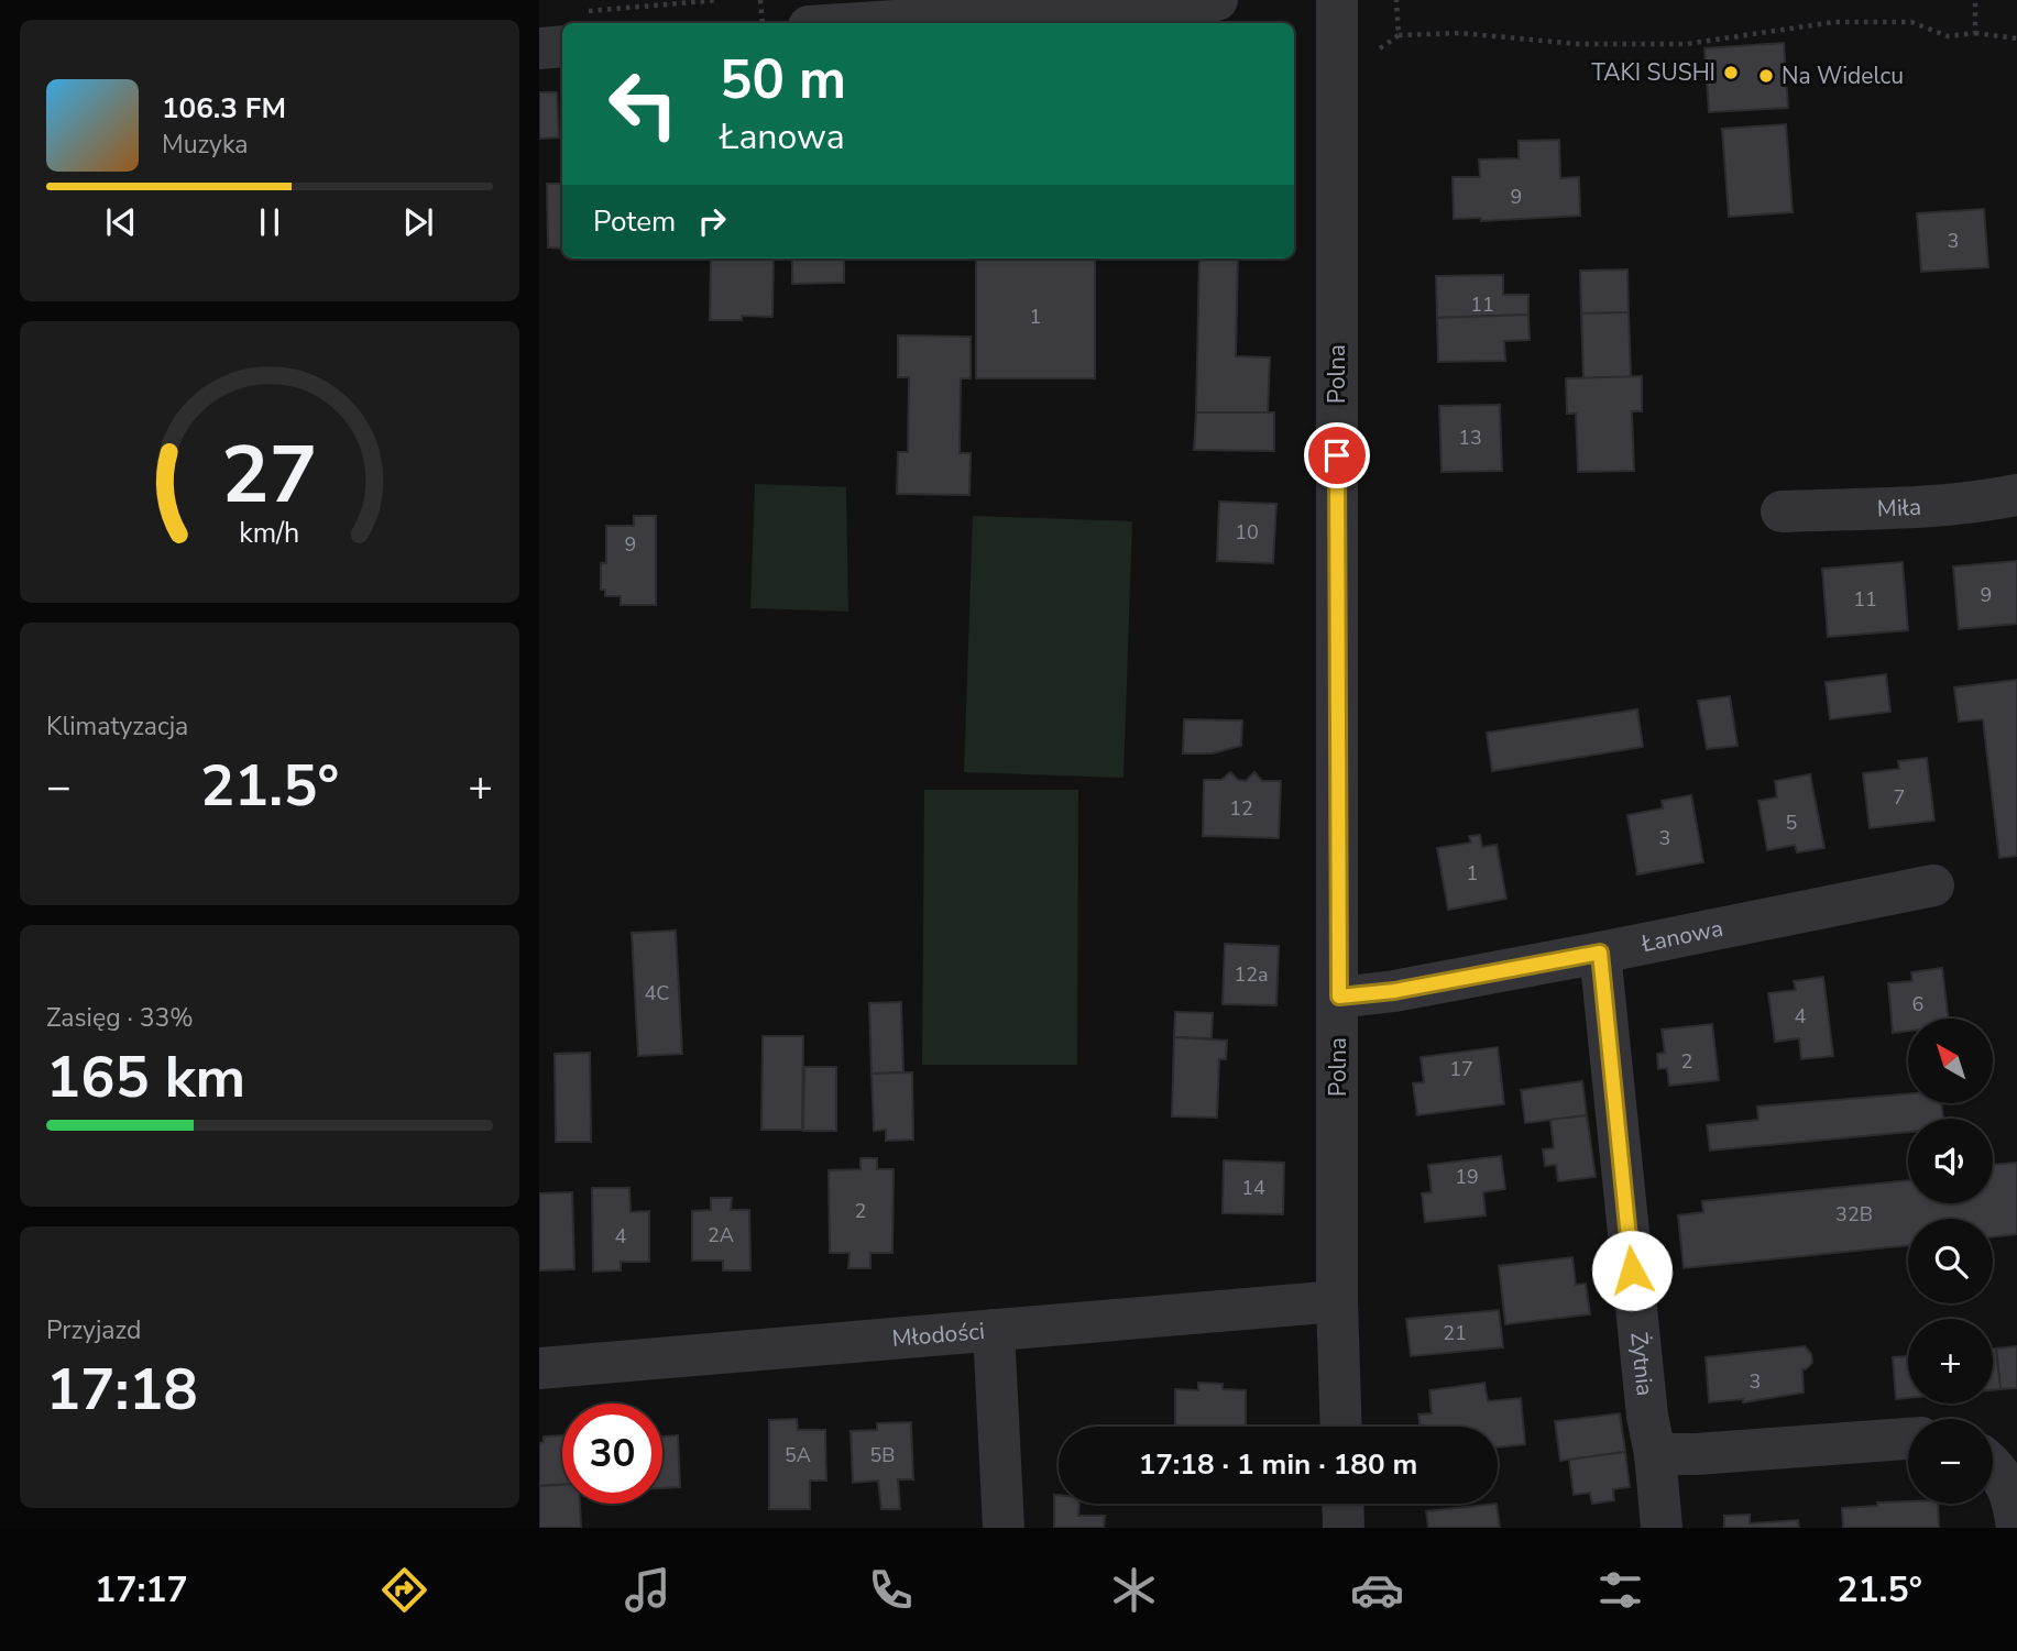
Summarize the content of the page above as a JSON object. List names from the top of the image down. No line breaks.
{"streets":{"street":["Polna","Miła","Łanowa","Młodości","Żytnia"]},"crossings":[["Polna","Łanowa"],["Polna","Młodości"],["Łanowa","Żytnia"]],"places":["TAKI SUSHI","Na Widelcu"],"house_numbers":["9","3","11","1","13","10","9","9","11","7","12","5","3","1","12a","4C","6","4","2","17","19","14","2","32B","2A","4","21","3","5A","5B"],"north":"top left","page":{"turn":["50 m","Łanowa"],"song":["106.3 FM","Muzyka"],"then":"Potem","tile":["Klimatyzacja",["Zasięg · 33%","165 km"],["Przyjazd","17:18"]],"heat":["−","21.5°","+"],"map_buttons":["+","−"],"limit":"30","trip":"17:18 · 1 min · 180 m","tabs":["17:17","21.5°"],"gauge":["27","km/h"]}}
